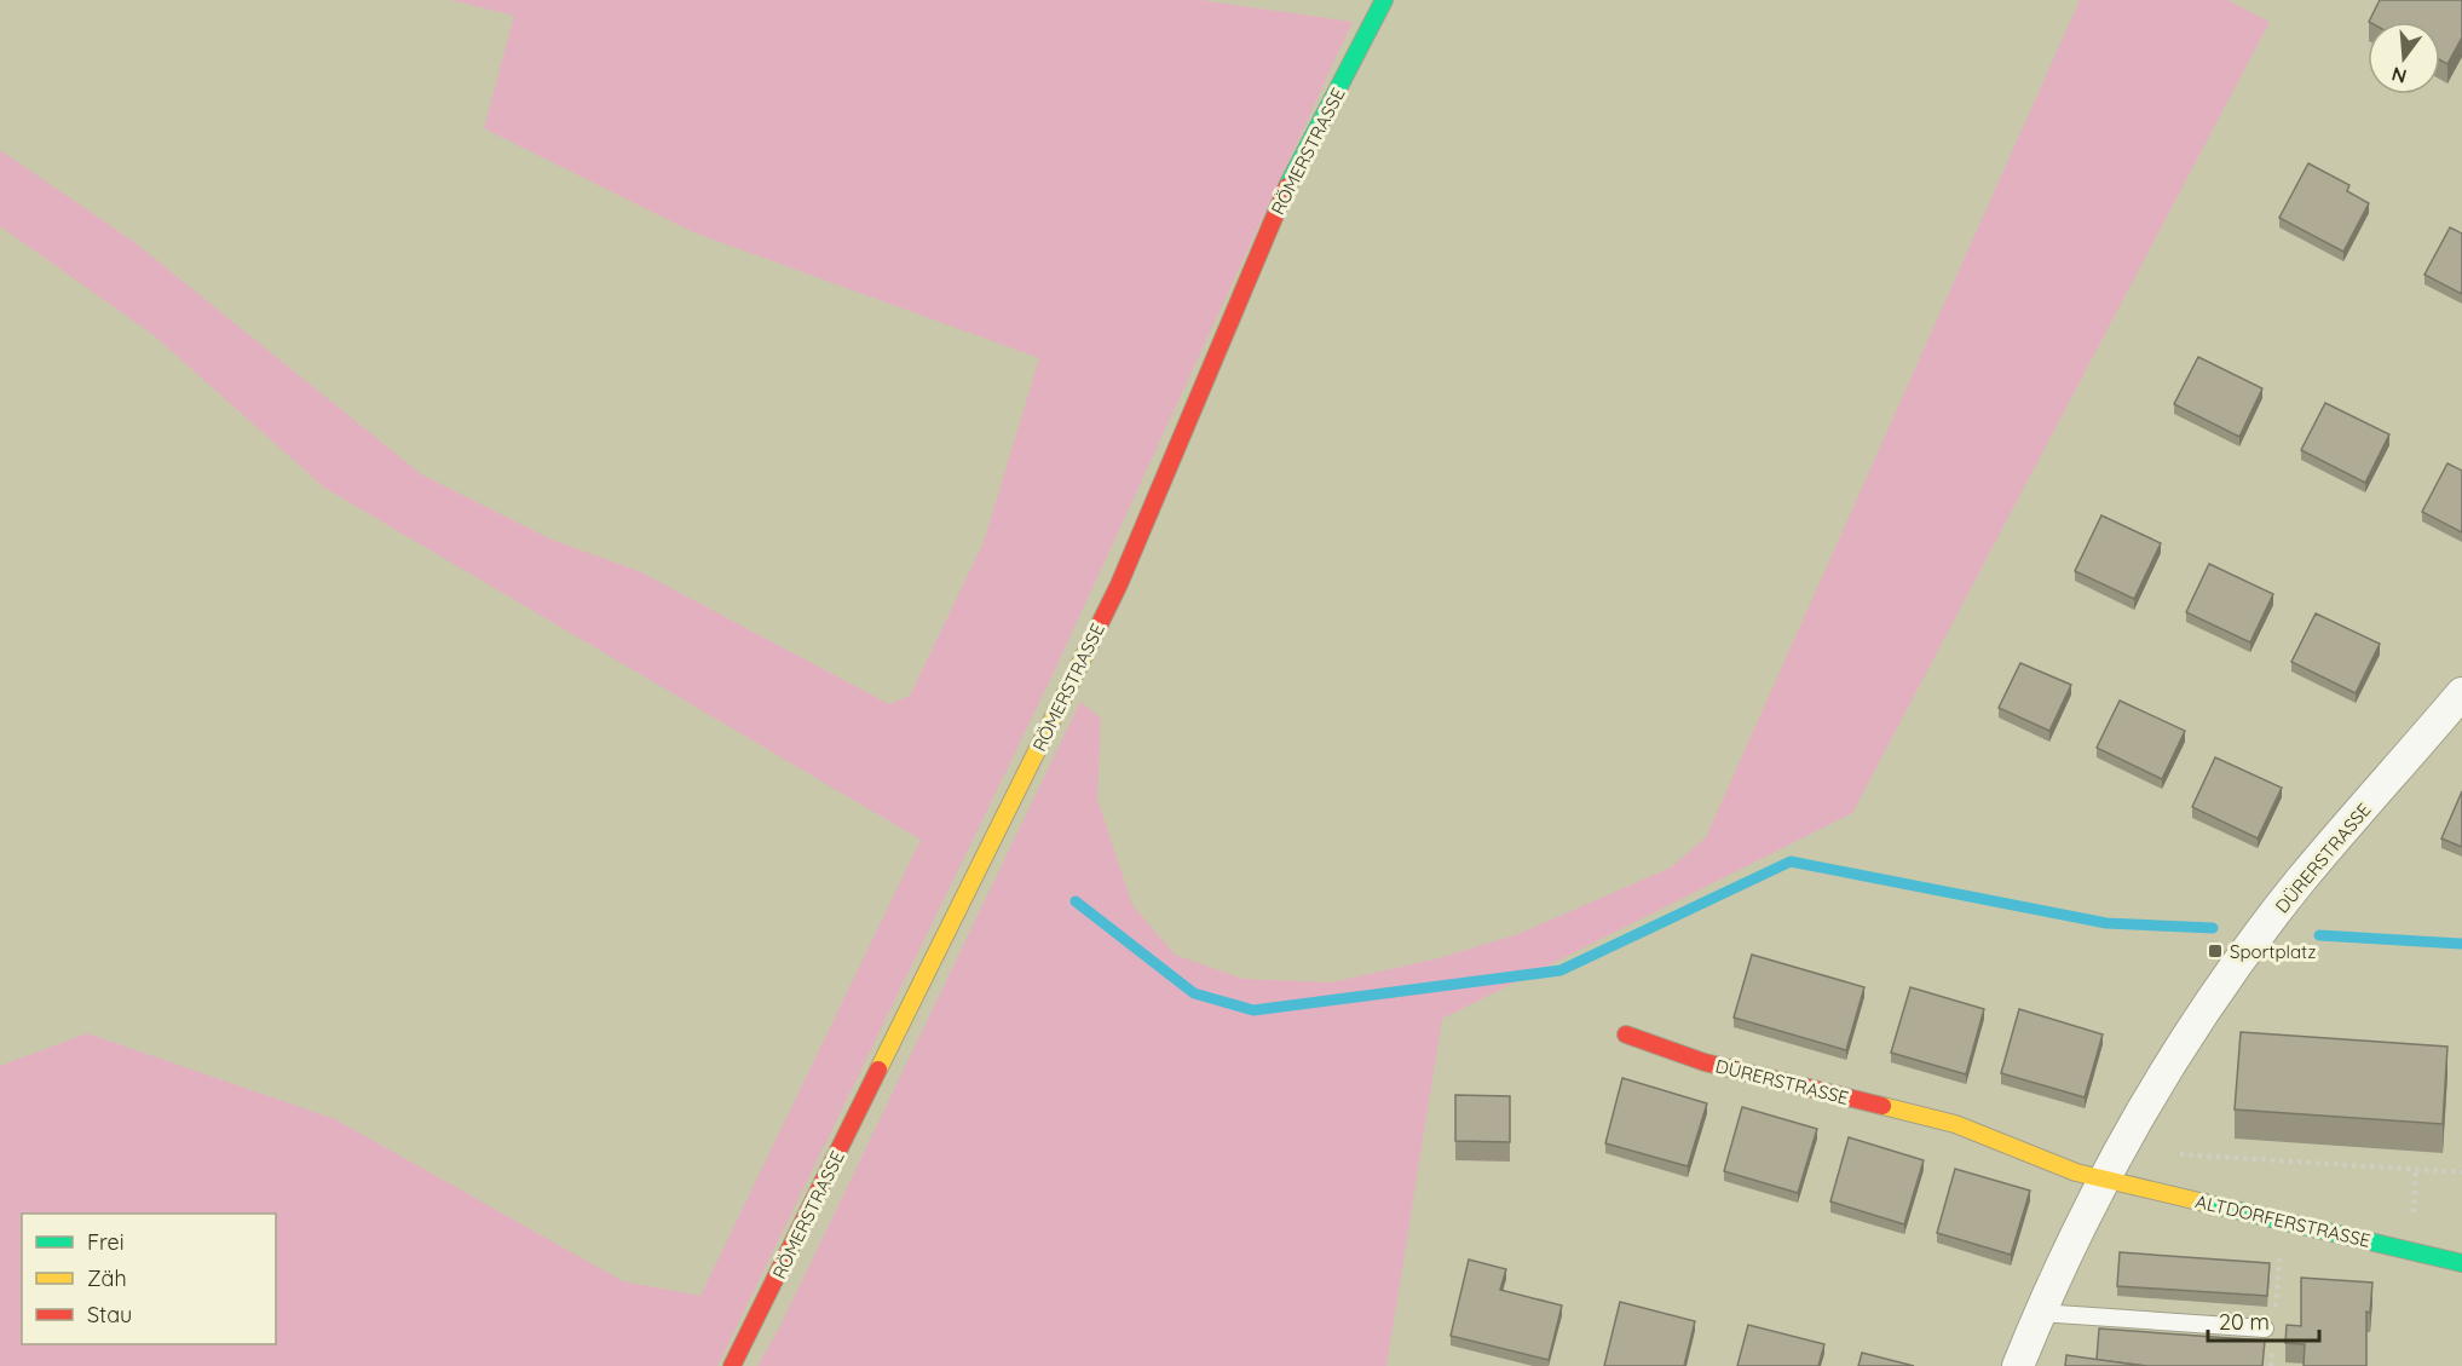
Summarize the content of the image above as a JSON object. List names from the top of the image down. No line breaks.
{"streets":{"street":["RÖMERSTRASSE","DÜRERSTRASSE","ALTDORFERSTRASSE"]},"crossings":[["DÜRERSTRASSE","ALTDORFERSTRASSE"]],"places":{"transit":["Sportplatz"]},"legend":["Frei","Zäh","Stau"],"scale_bar":"20 m","north":"bottom"}
